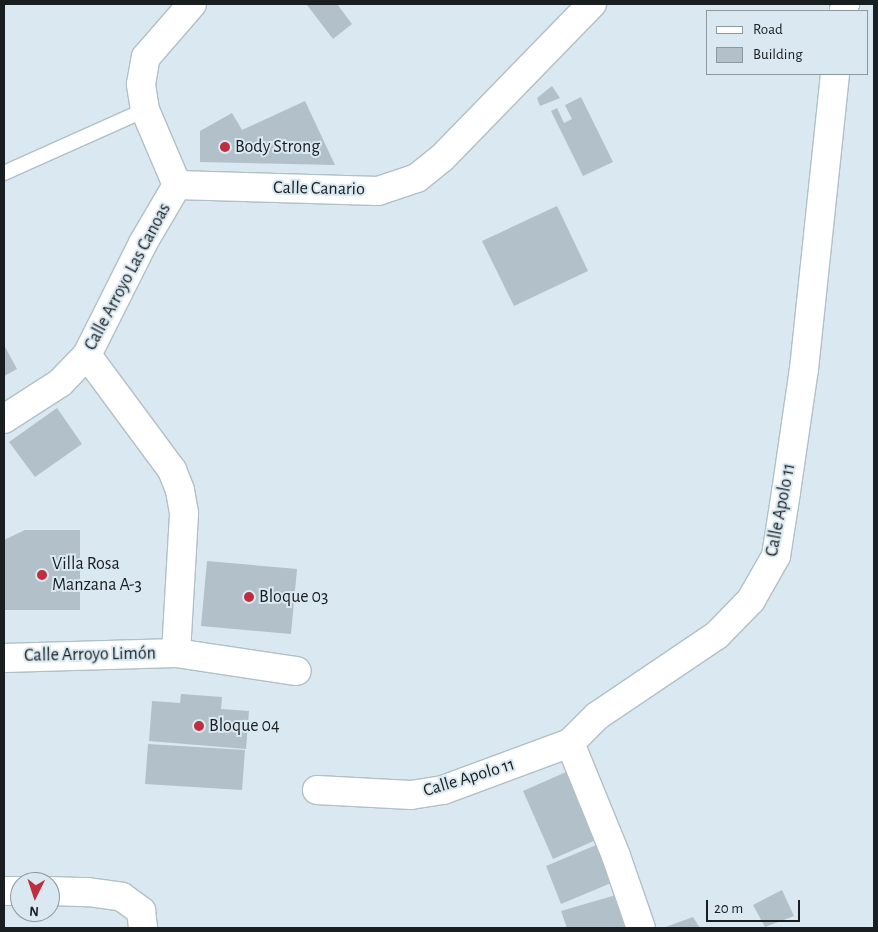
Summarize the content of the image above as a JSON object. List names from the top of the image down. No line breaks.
{"streets":{"street":["Calle Canario","Calle Arroyo Las Canoas","Calle Apolo 11","Calle Arroyo Limón"]},"crossings":[["Calle Canario","Calle Arroyo Las Canoas"],["Calle Arroyo Las Canoas","Calle Arroyo Limón"]],"places":["Body Strong","Villa Rosa Manzana A-3","Bloque 03","Bloque 04"],"legend":["Road","Building"],"scale_bar":"20 m","north":"bottom"}
